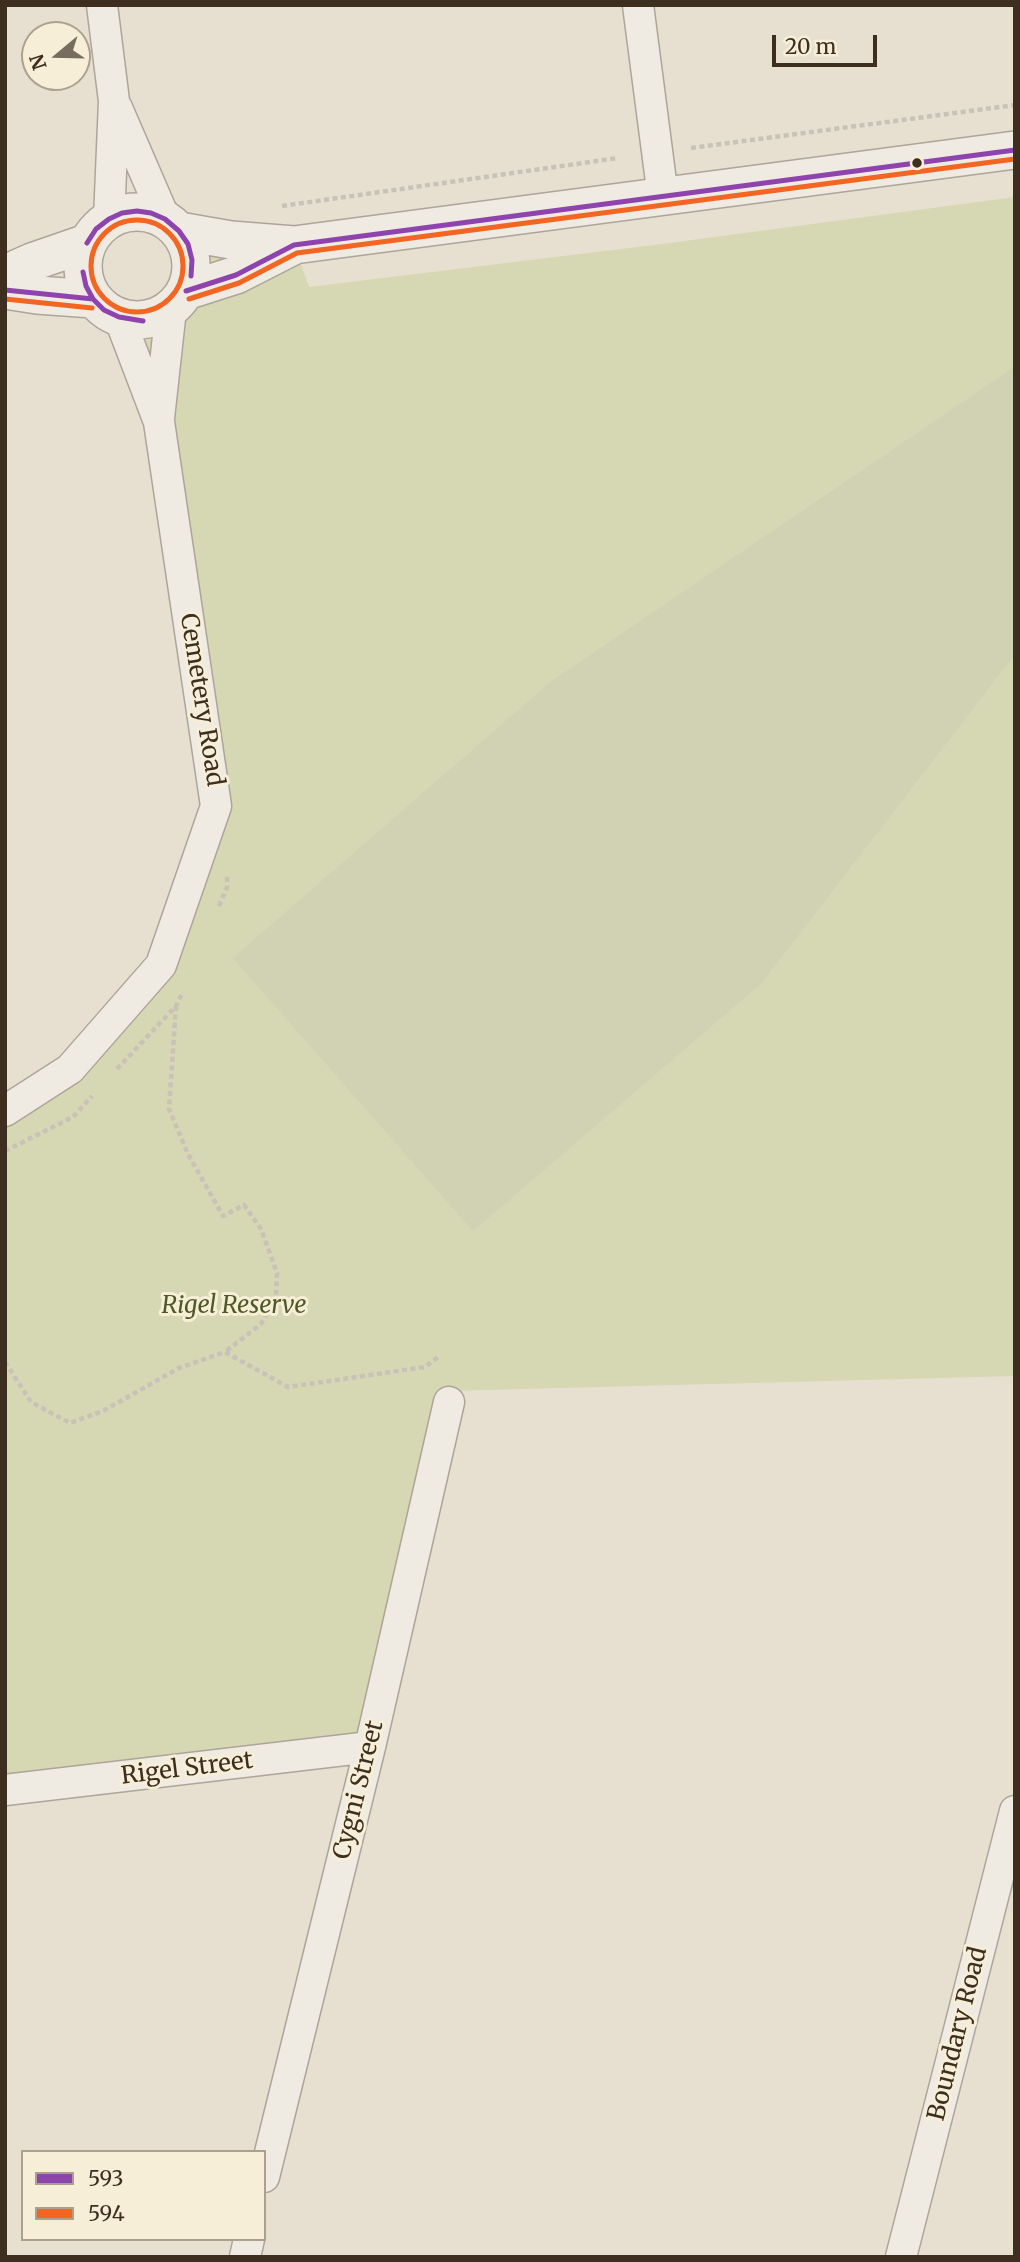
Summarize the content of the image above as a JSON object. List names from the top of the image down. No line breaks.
{"streets":{"street":["Cemetery Road","Rigel Street","Cygni Street","Boundary Road"]},"crossings":[["Rigel Street","Cygni Street"]],"parks":["Rigel Reserve"],"lines":["transit line 593","transit line 594"],"legend":["593","594"],"scale_bar":"20 m","north":"left"}
